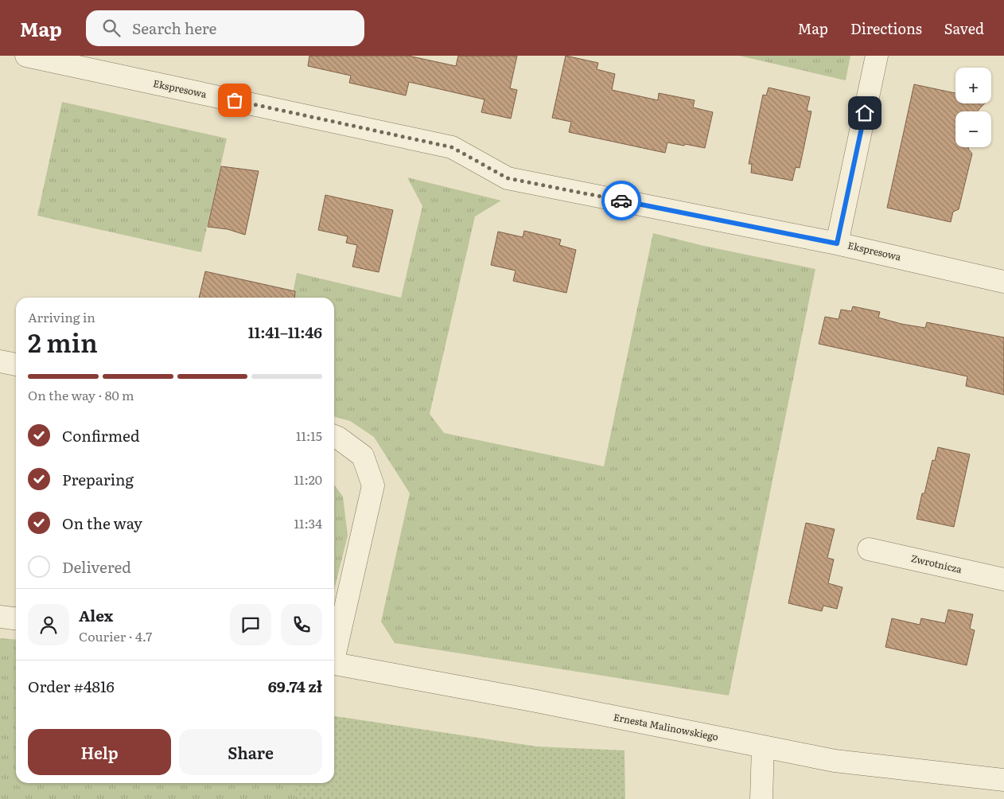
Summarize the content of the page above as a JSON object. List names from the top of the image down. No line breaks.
{"streets":{"street":["Ekspresowa","Zwrotnicza","Ernesta Malinowskiego"]},"page":{"header":"Map","search":"Search here","nav":["Map","Directions","Saved"],"map_buttons":["+","−"],"heading":["2 min","Arriving in","11:41–11:46"],"panel":["Alex","Courier · 4.7","Order #4816","69.74 zł"],"bar":"On the way · 80 m","list":[["Confirmed","11:15"],["Preparing","11:20"],["On the way","11:34"],"Delivered"],"buttons":["Help","Share"]}}
